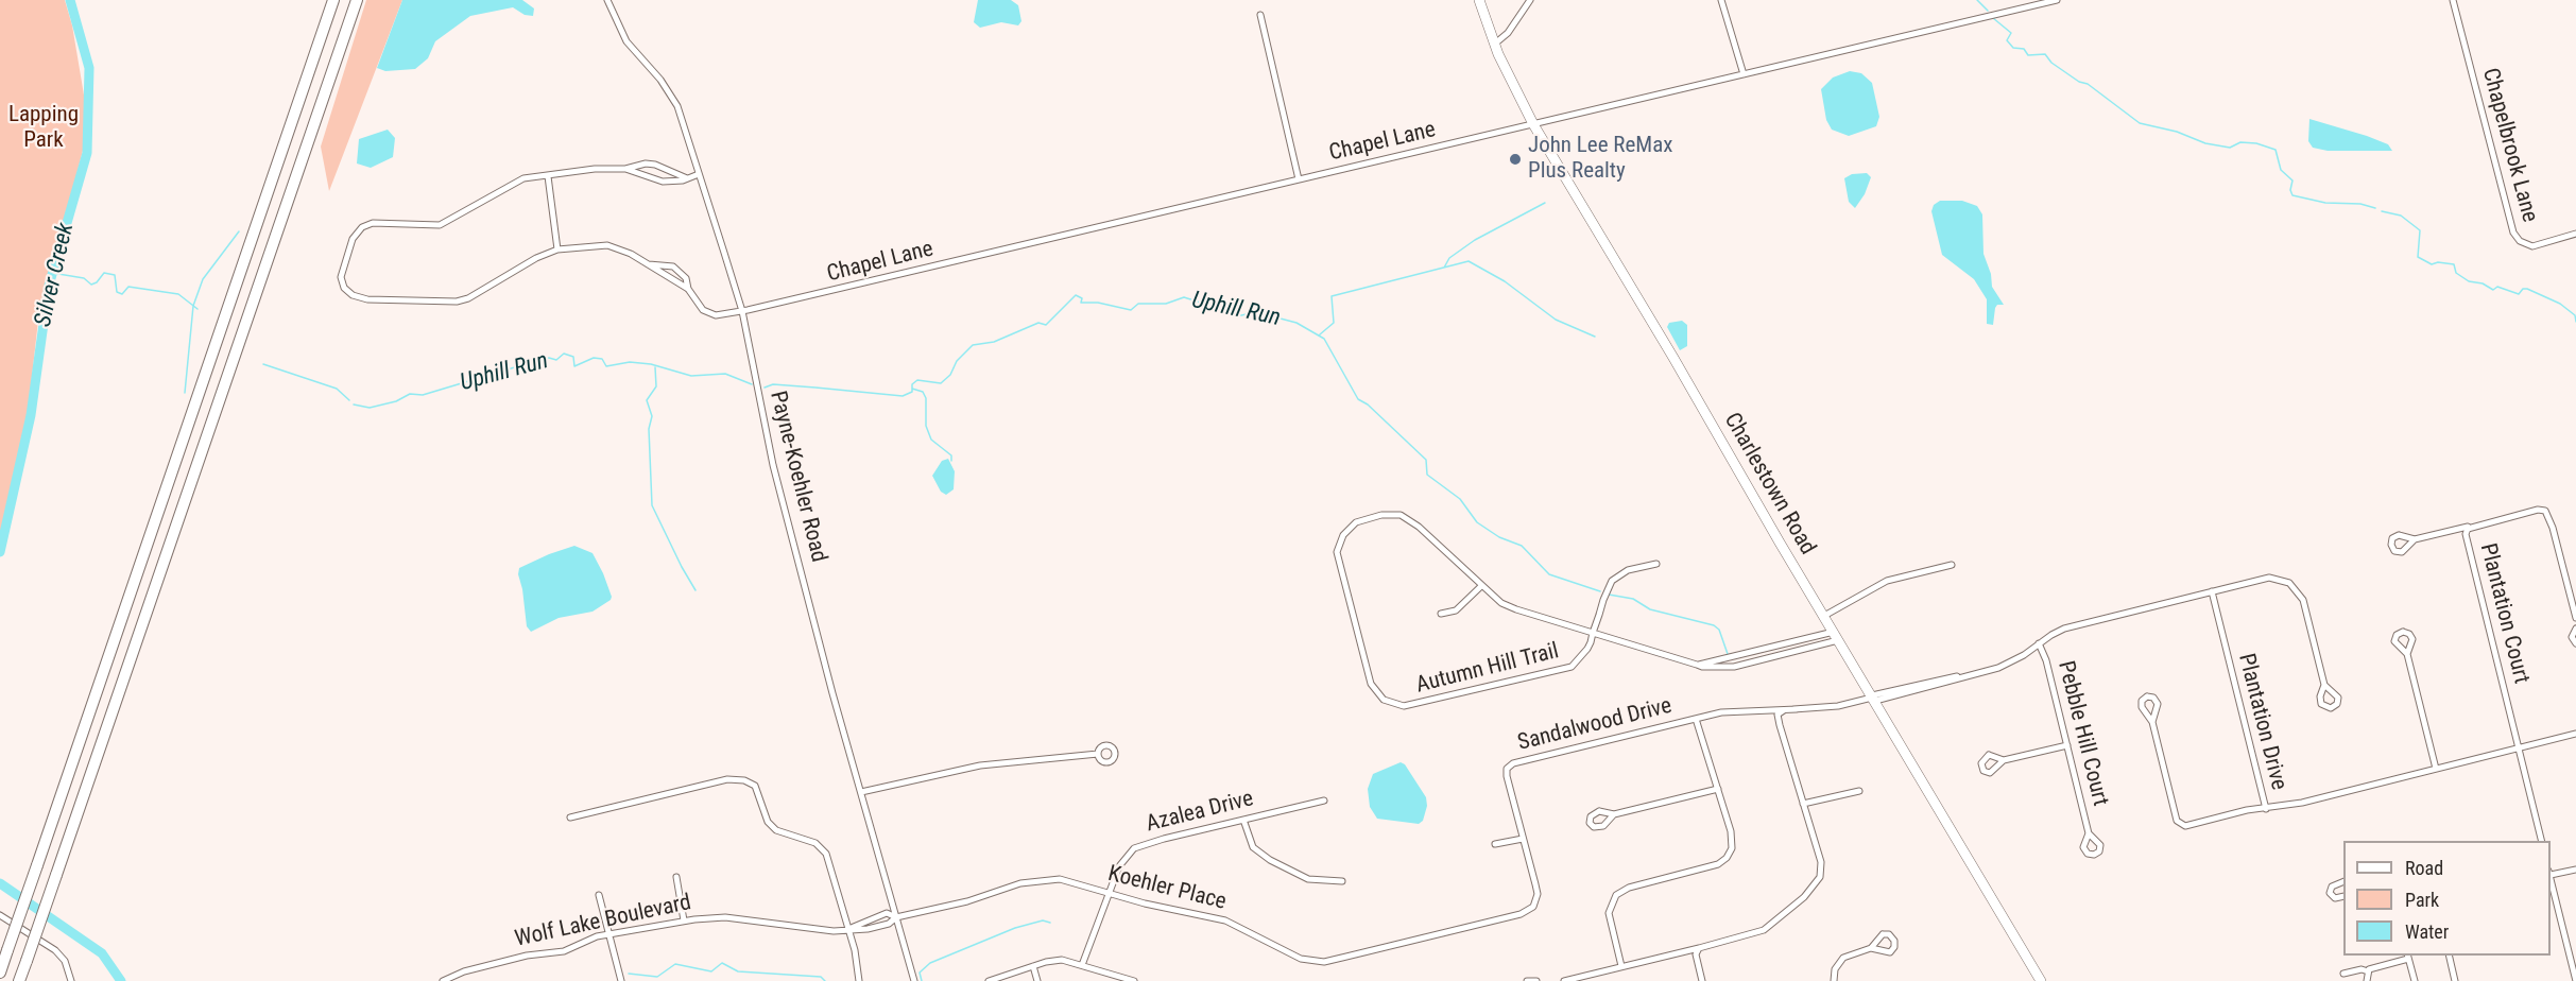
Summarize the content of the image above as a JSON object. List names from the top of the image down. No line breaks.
{"streets":{"main road":["Charlestown Road"],"street":["Chapel Lane","Chapelbrook Lane","Payne-Koehler Road","Plantation Court","Autumn Hill Trail","Plantation Drive","Sandalwood Drive","Pebble Hill Court","Azalea Drive","Koehler Place","Wolf Lake Boulevard"]},"crossings":[["Chapel Lane","Payne-Koehler Road"],["Chapel Lane","Charlestown Road"],["Payne-Koehler Road","Koehler Place"],["Payne-Koehler Road","Wolf Lake Boulevard"],["Charlestown Road","Autumn Hill Trail"],["Charlestown Road","Sandalwood Drive"],["Plantation Court","Plantation Drive"],["Sandalwood Drive","Koehler Place"],["Azalea Drive","Koehler Place"],["Koehler Place","Wolf Lake Boulevard"]],"water":["Silver Creek","Uphill Run"],"parks":["Lapping Park"],"places":["John Lee ReMax Plus Realty"],"legend":["Road","Park","Water"]}
